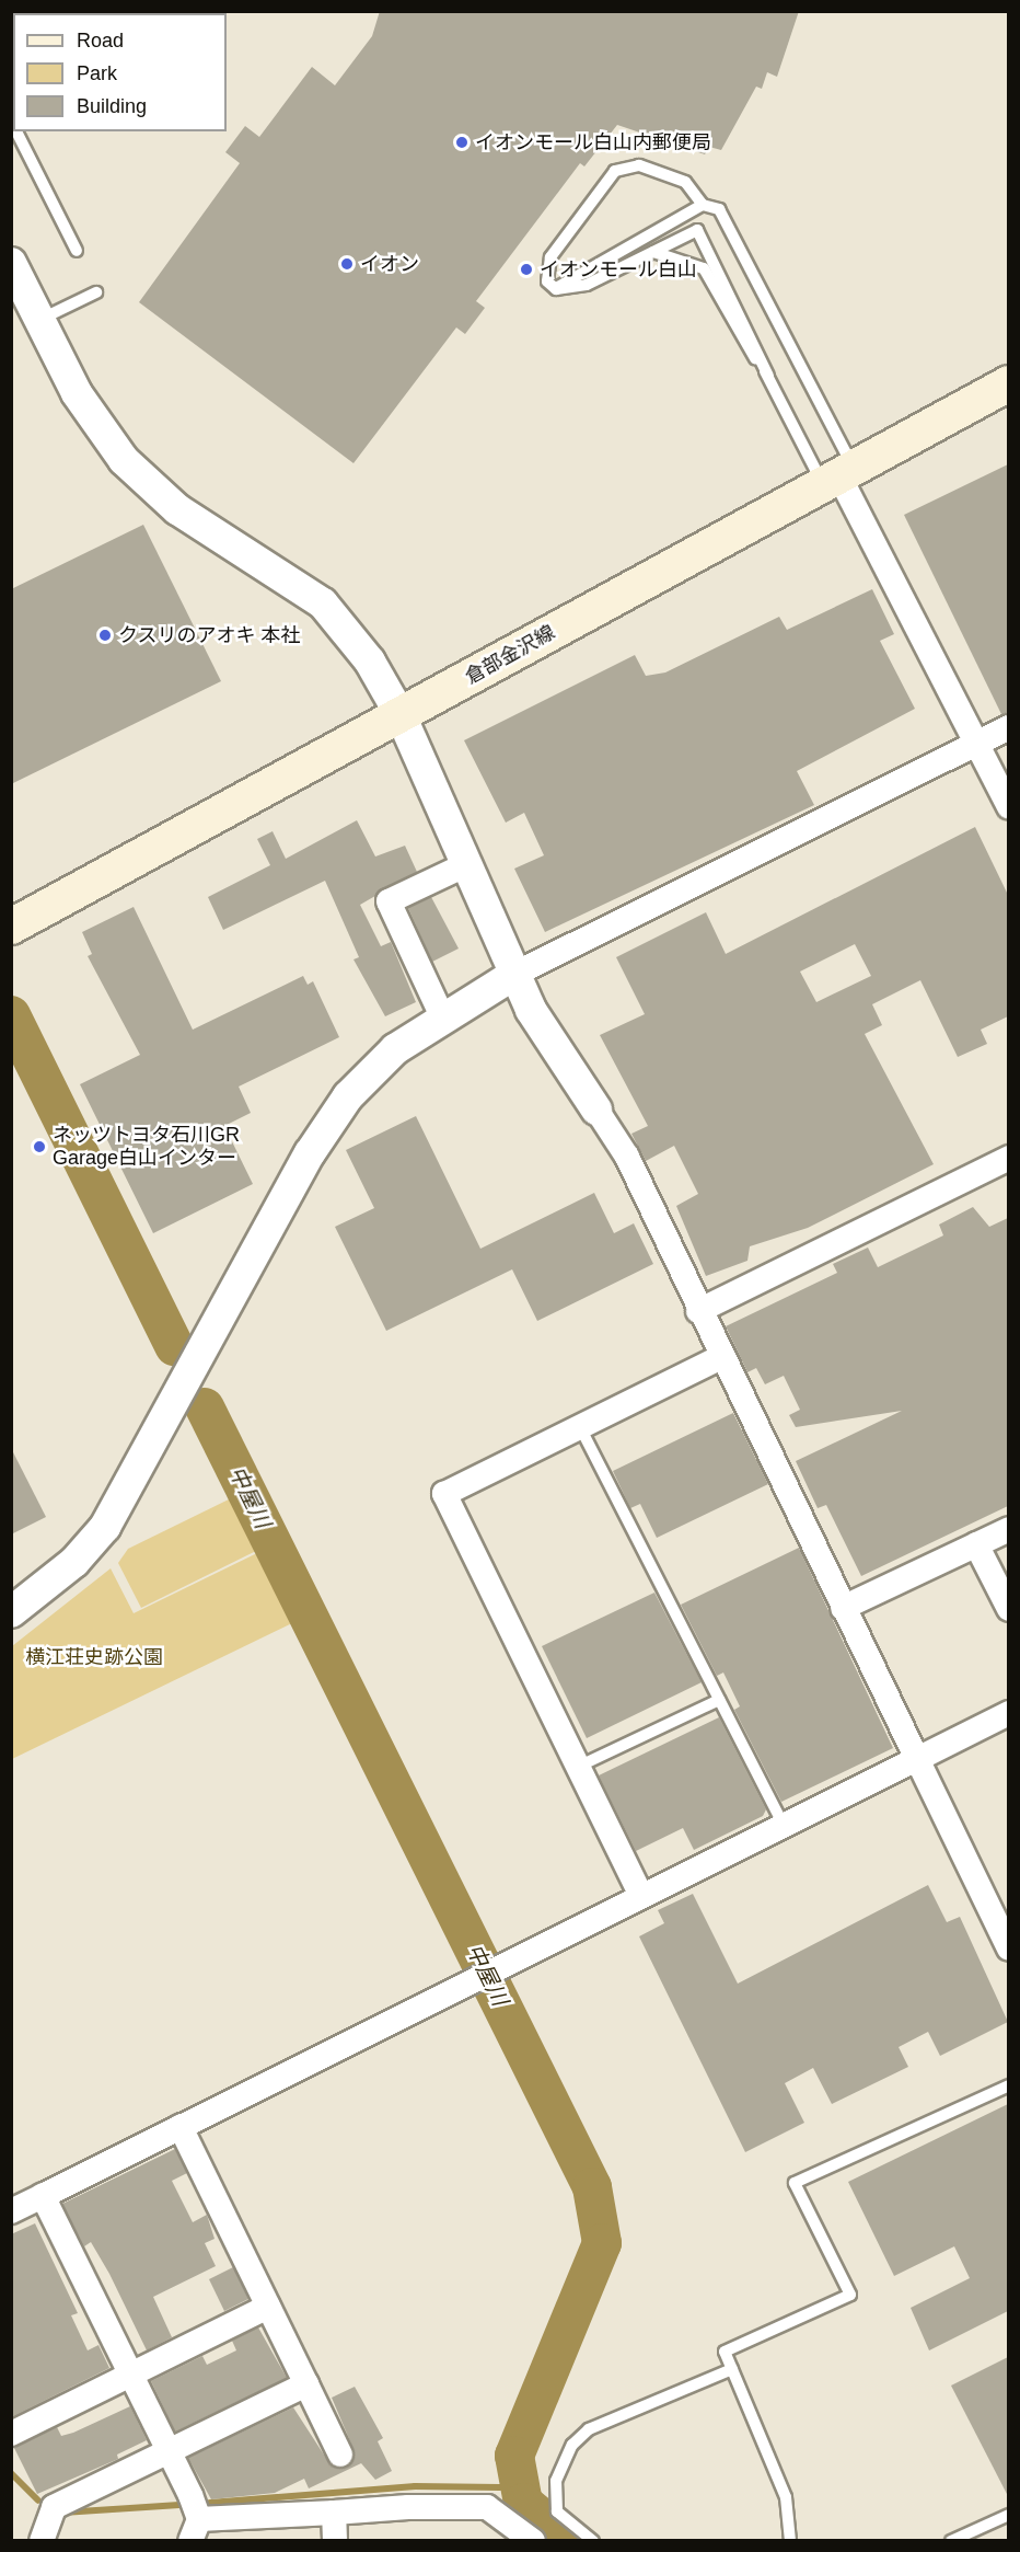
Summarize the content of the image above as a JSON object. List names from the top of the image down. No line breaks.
{"streets":{"main road":["倉部金沢線"]},"water":["中屋川"],"parks":["横江荘史跡公園"],"places":["イオンモール白山内郵便局","イオン","イオンモール白山","クスリのアオキ 本社","ネッツトヨタ石川GR Garage白山インター"],"legend":["Road","Park","Building"]}
